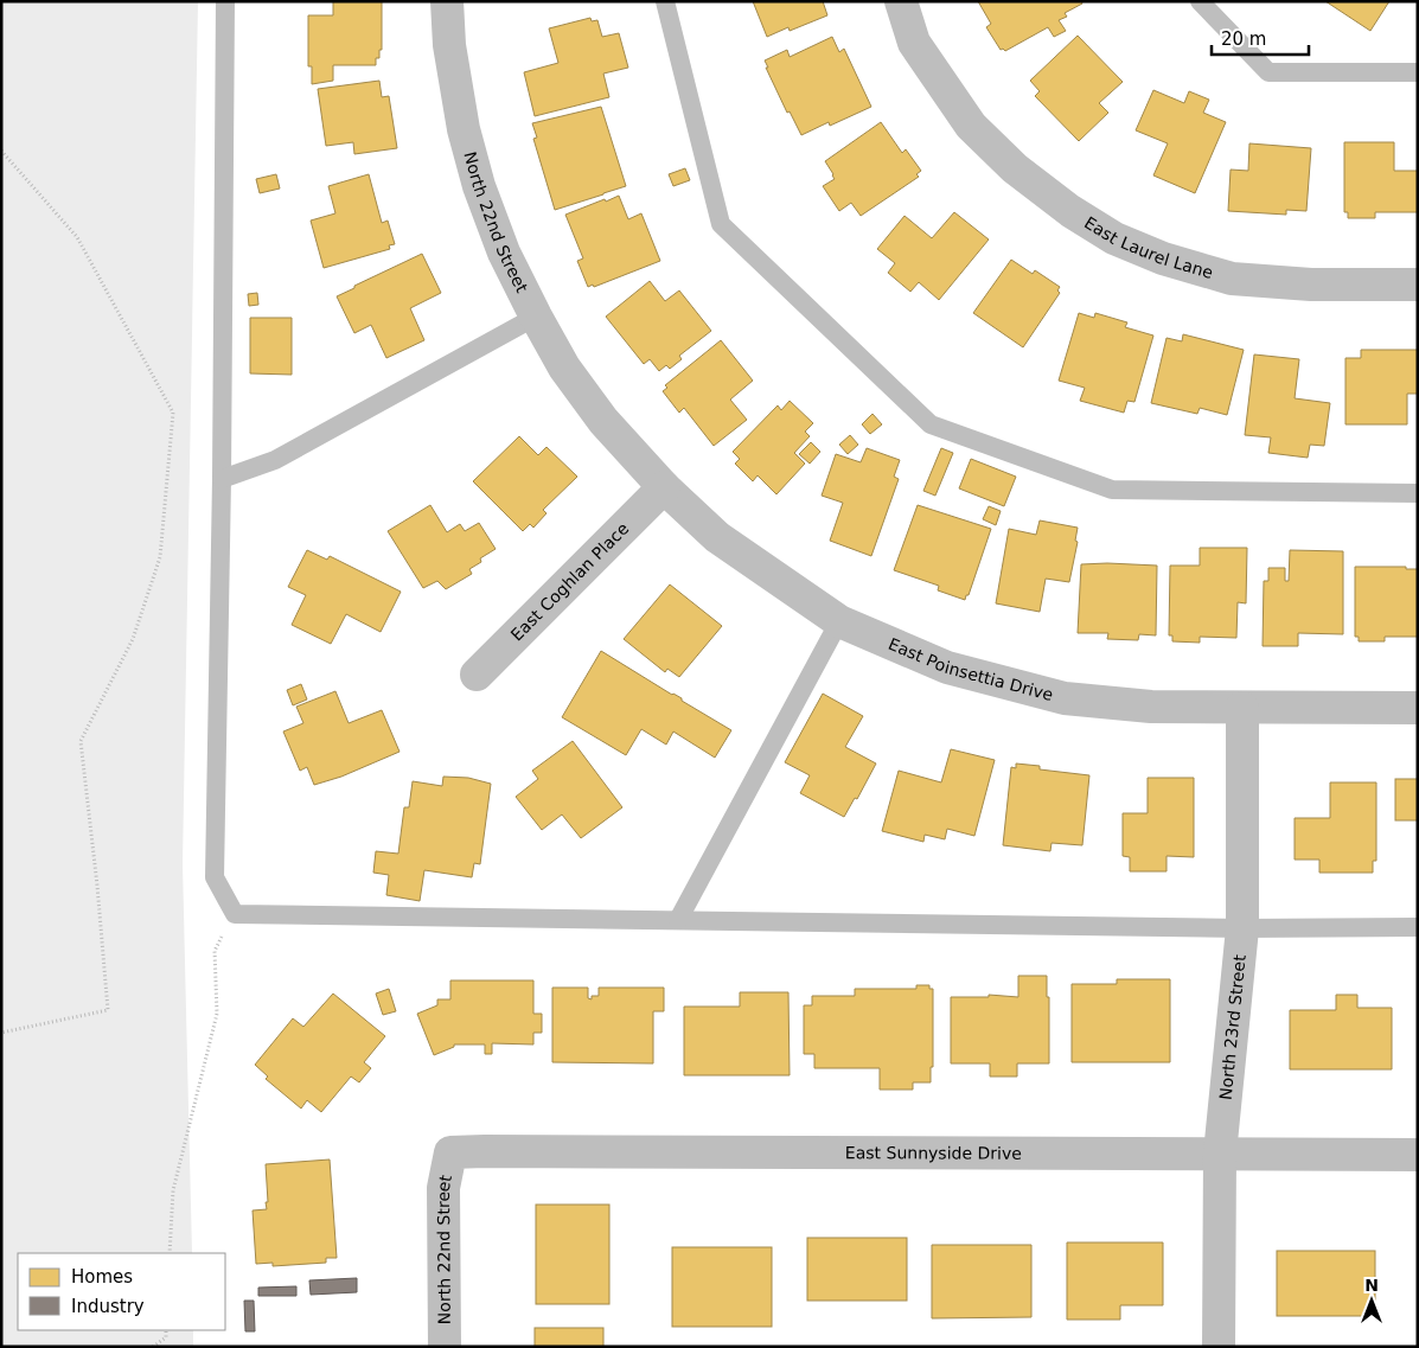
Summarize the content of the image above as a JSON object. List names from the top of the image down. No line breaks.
{"streets":{"street":["North 22nd Street","East Laurel Lane","East Coghlan Place","East Poinsettia Drive","North 23rd Street","East Sunnyside Drive"]},"crossings":[["North 22nd Street","East Poinsettia Drive"],["North 22nd Street","East Sunnyside Drive"],["East Coghlan Place","East Poinsettia Drive"],["East Poinsettia Drive","North 23rd Street"],["North 23rd Street","East Sunnyside Drive"]],"legend":["Homes","Industry"],"scale_bar":"20 m","north":"top"}
